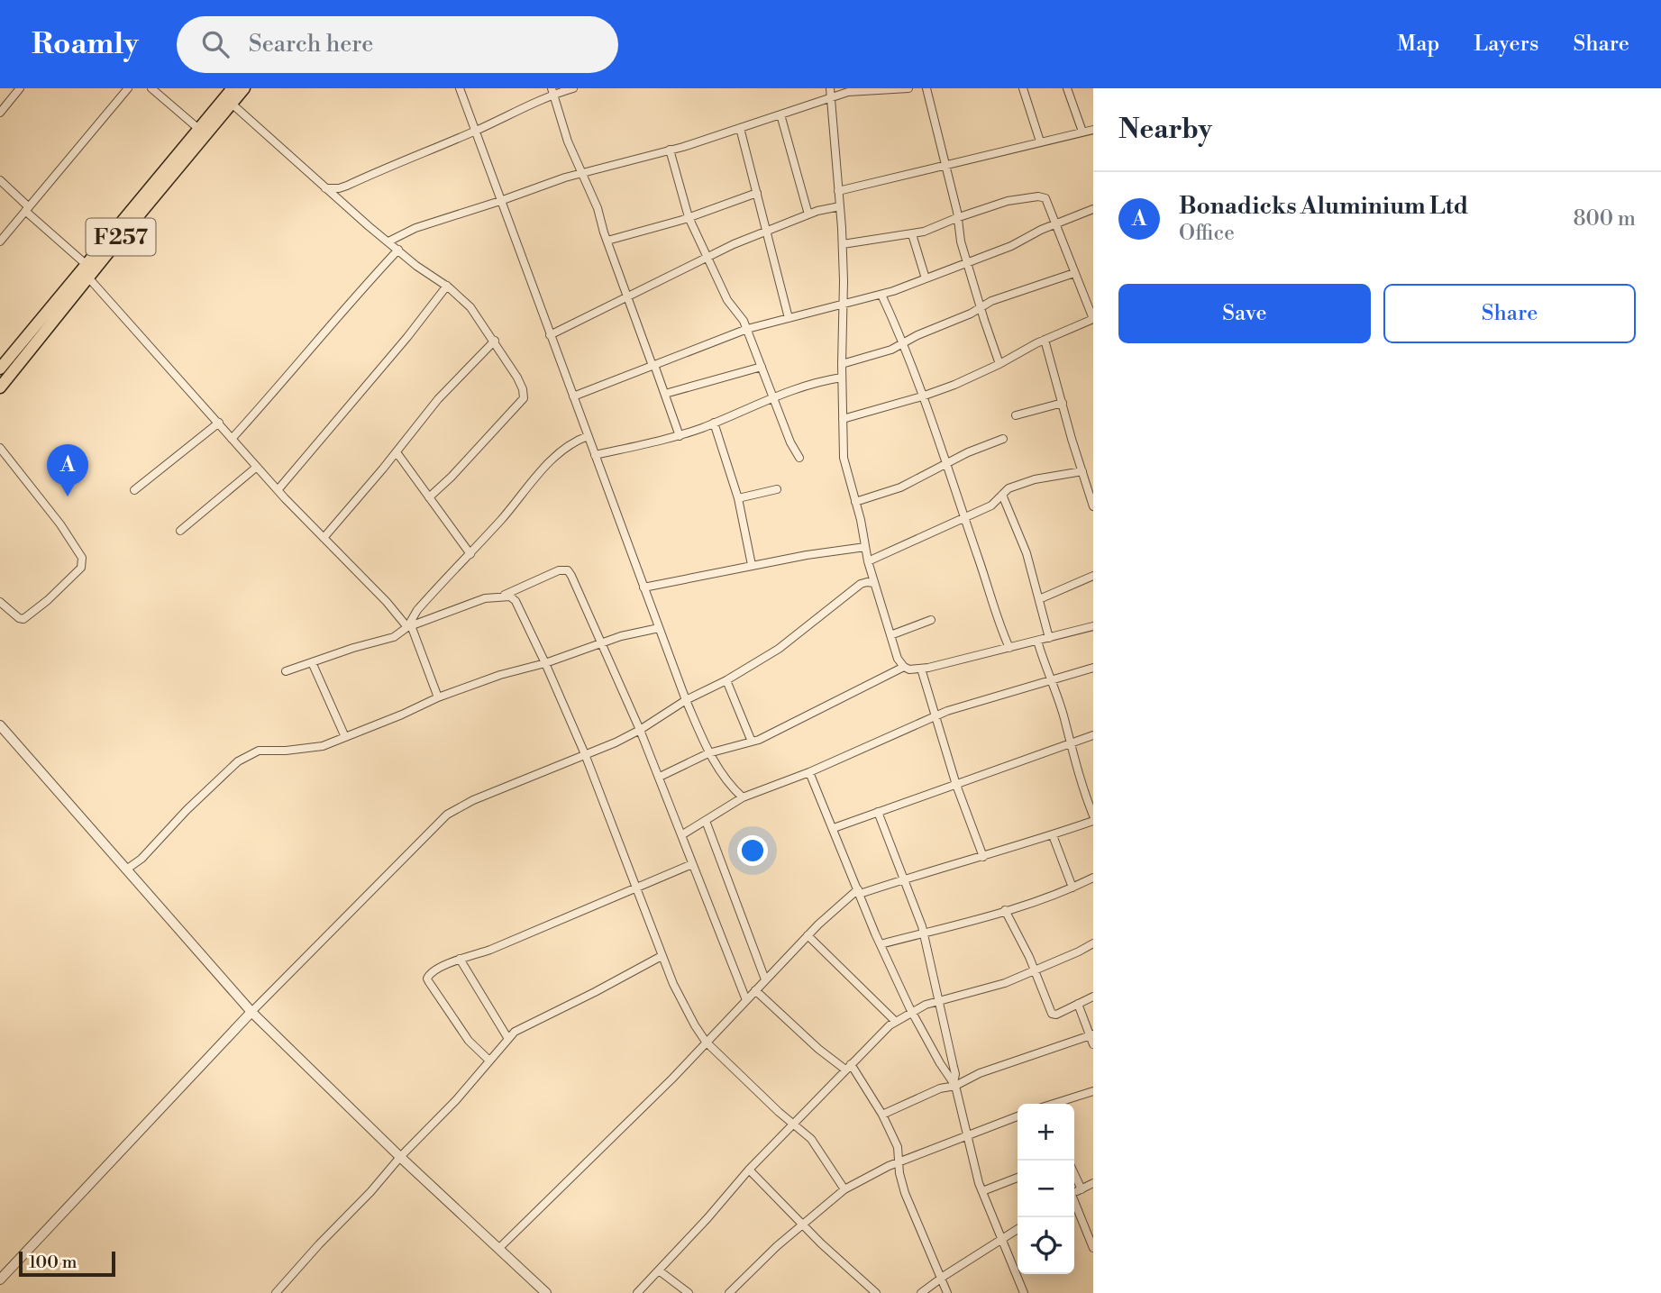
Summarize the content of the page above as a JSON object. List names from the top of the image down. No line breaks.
{"streets":{"main road":["F257"]},"scale_bar":"100 m","page":{"header":"Roamly","search":"Search here","nav":["Map","Layers","Share"],"heading":"Nearby","list":[{"mark":"A","name":"Bonadicks Aluminium Ltd","note":"Office","value":"800 m"}],"buttons":["Save","Share"],"pins":"A","map_buttons":["+","−"],"scale":"100 m"}}
